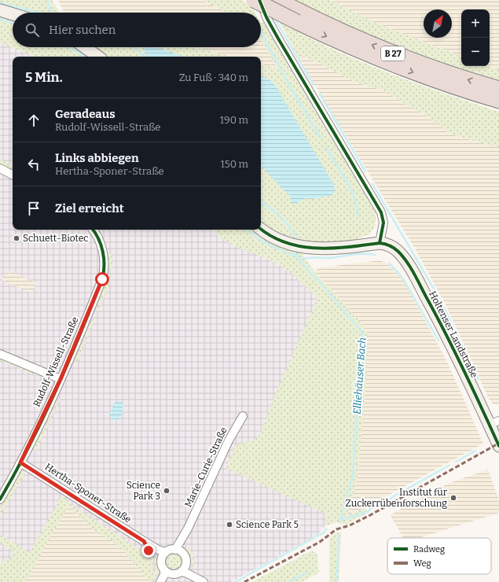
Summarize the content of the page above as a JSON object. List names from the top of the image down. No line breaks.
{"streets":{"highway":["B 27"],"street":["Holtenser Landstraße","Rudolf-Wissell-Straße","Marie-Curie-Straße","Hertha-Sponer-Straße"]},"crossings":[["Rudolf-Wissell-Straße","Hertha-Sponer-Straße"],["Marie-Curie-Straße","Hertha-Sponer-Straße"]],"water":["Elliehäuser Bach"],"places":["Schuett-Biotec","Science Park 3","Institut für Zuckerrübenforschung","Science Park 5"],"legend":["Radweg","Weg"],"north":"top right","page":{"map_buttons":["+","−"],"search":"Hier suchen","heading":["5 Min.","Zu Fuß · 340 m"],"list":[["Geradeaus","Rudolf-Wissell-Straße","190 m"],["Links abbiegen","Hertha-Sponer-Straße","150 m"],"Ziel erreicht"]}}
